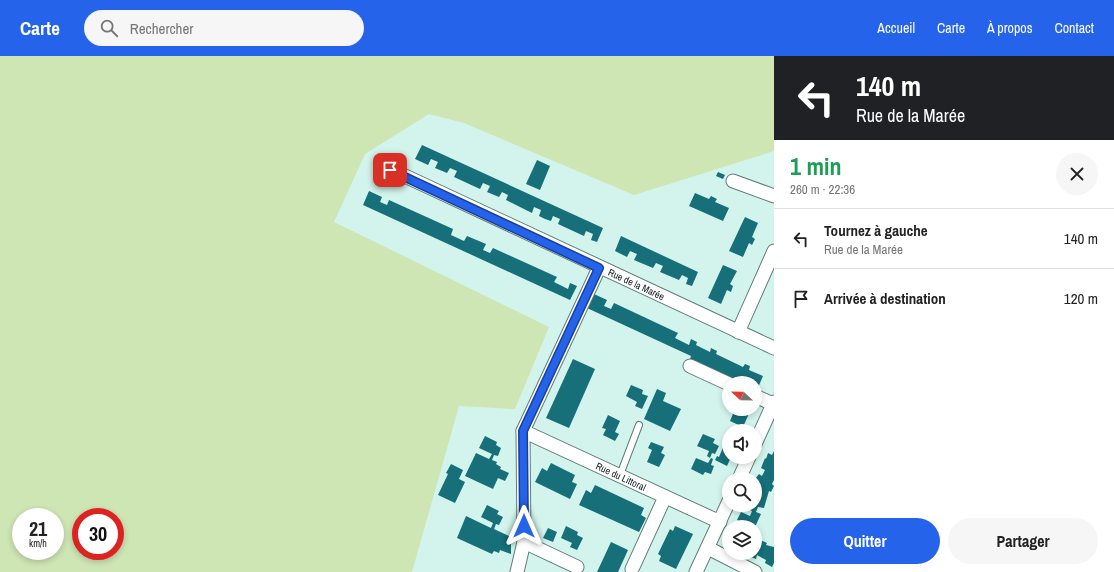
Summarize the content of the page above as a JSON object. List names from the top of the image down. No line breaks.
{"streets":{"street":["Rue de la Marée","Rue du Littoral"]},"north":"left","page":{"header":"Carte","search":"Rechercher","nav":["Accueil","Carte","À propos","Contact"],"turn":["140 m","Rue de la Marée"],"heading":["1 min","260 m · 22:36"],"list":[{"name":"Tournez à gauche","note":"Rue de la Marée","value":"140 m"},{"name":"Arrivée à destination","value":"120 m"}],"speed":"21 km/h","limit":"30","buttons":["Quitter","Partager"]}}
